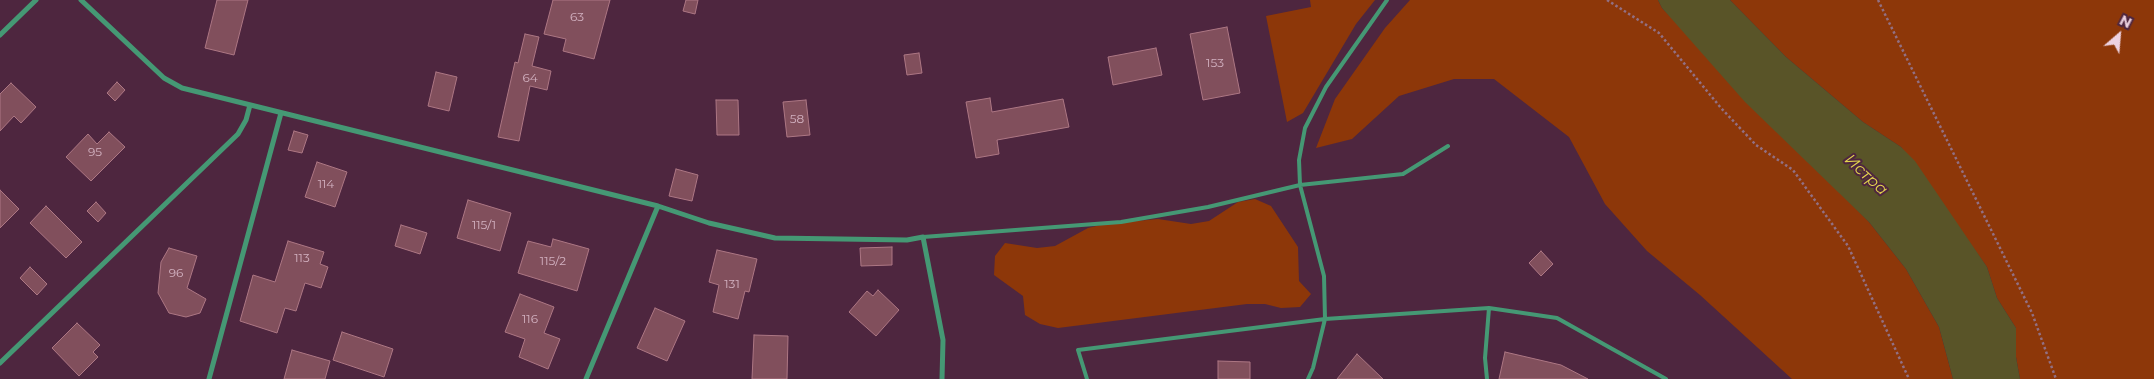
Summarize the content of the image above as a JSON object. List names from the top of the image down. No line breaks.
{"water":["Истра"],"house_numbers":["63","153","64","58","95","114","115/1","113","115/2","96","131","116"],"north":"top right"}
